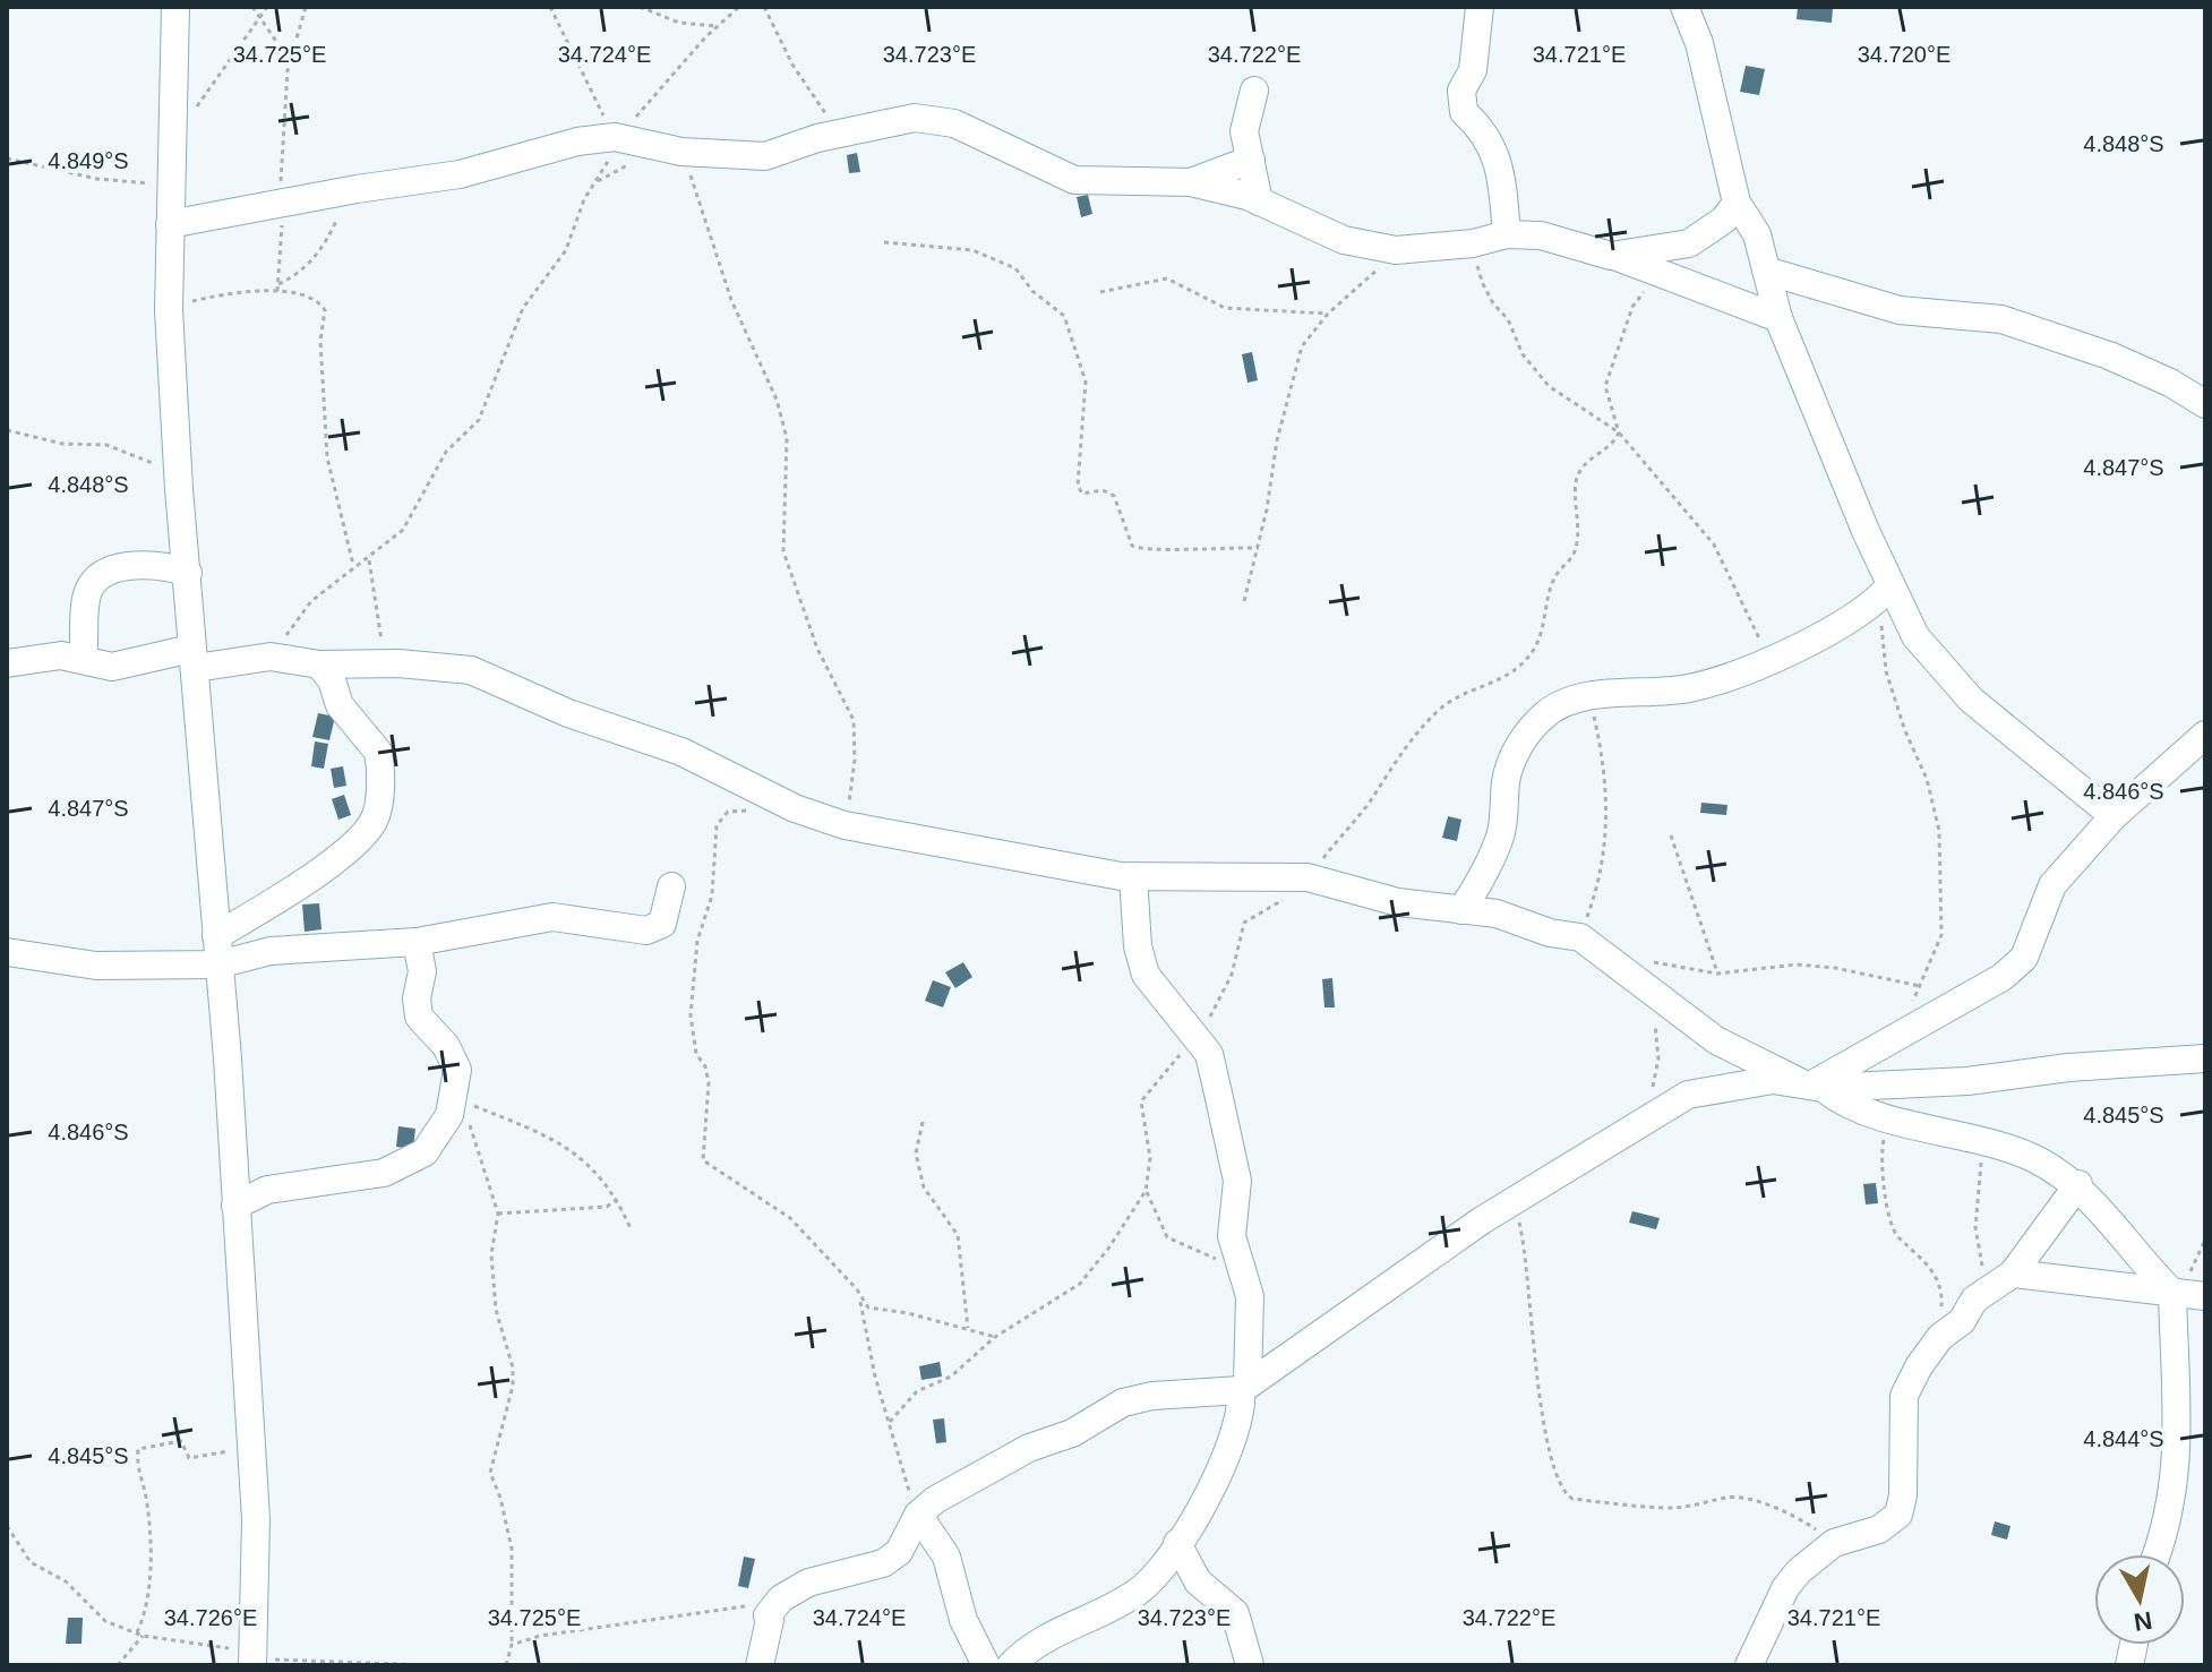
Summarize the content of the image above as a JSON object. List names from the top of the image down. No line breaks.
{"north":"bottom","coordinates":["34.725°E","34.724°E","34.723°E","34.722°E","34.721°E","34.720°E","4.848°S","4.849°S","4.847°S","4.846°S","4.845°S","4.844°S","34.726°E"]}
